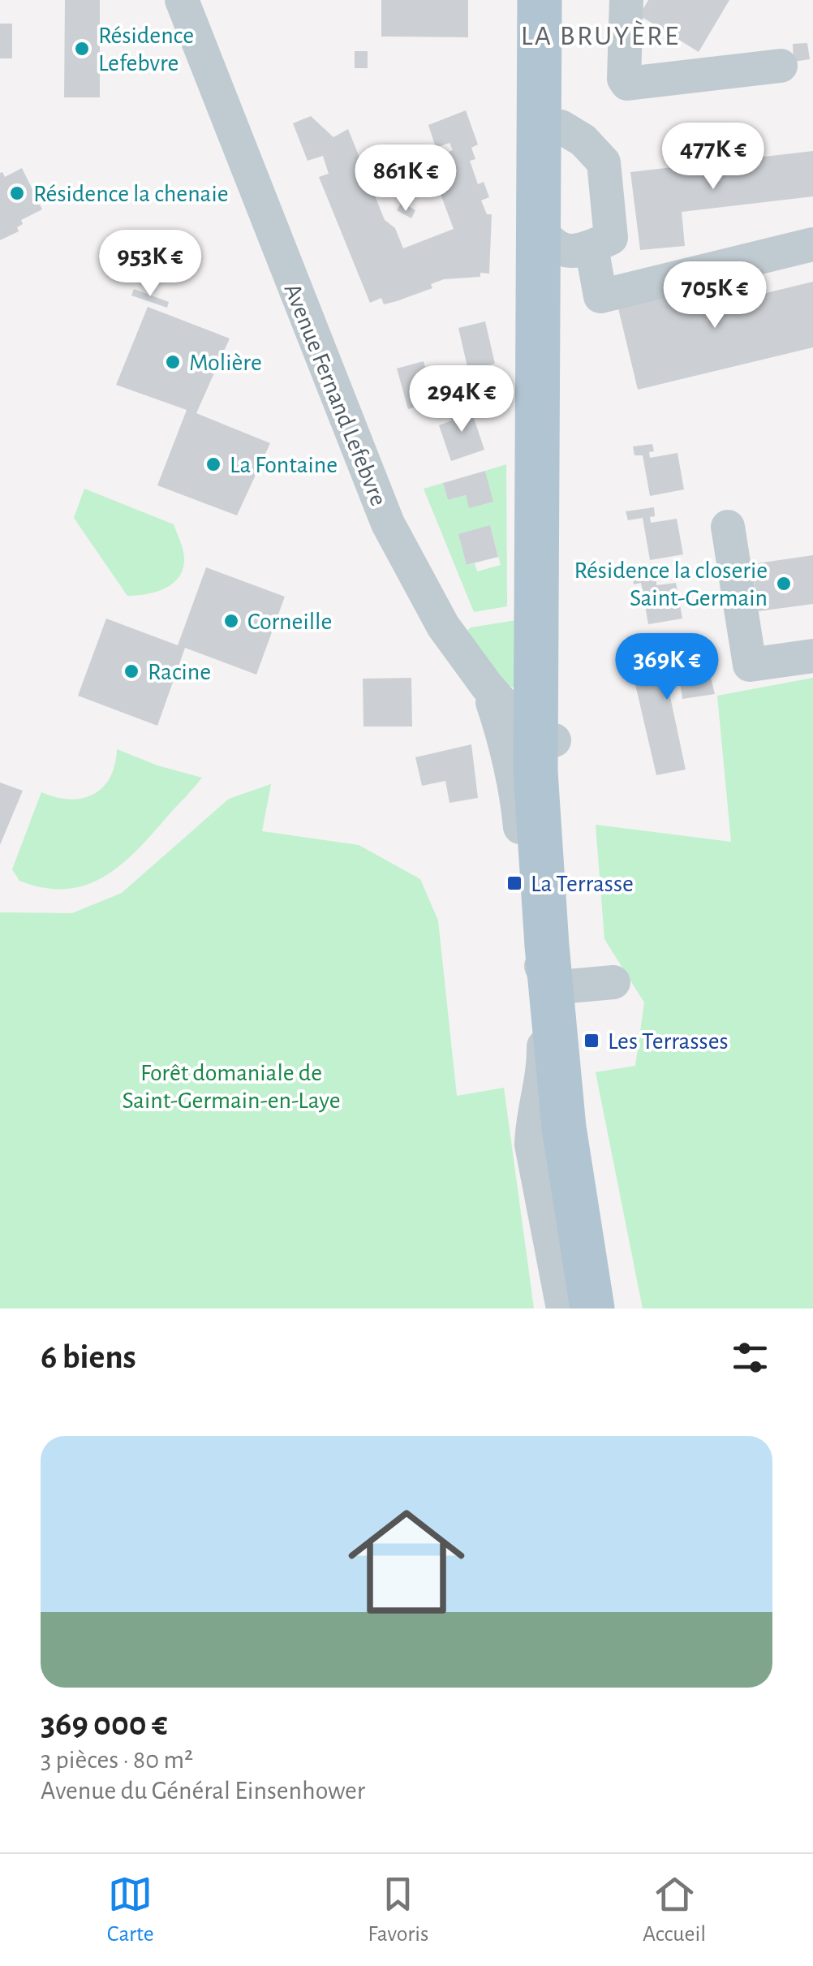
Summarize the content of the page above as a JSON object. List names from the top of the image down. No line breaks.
{"streets":{"street":["Avenue Fernand Lefebvre"]},"districts":["LA BRUYÈRE"],"parks":["Forêt domaniale de Saint-Germain-en-Laye"],"places":{"other":["Résidence Lefebvre","Résidence la chenaie","Molière","La Fontaine","Résidence la closerie Saint-Germain","Corneille","Racine"],"transit":["La Terrasse","Les Terrasses"]},"page":{"price":["477K €","861K €","953K €","705K €","294K €","369K €"],"heading":"6 biens","list":[{"name":"369 000 €","note":"3 pièces · 80 m² · Avenue du Général Einsenhower"}],"tabs":["Carte","Favoris","Accueil"]}}
